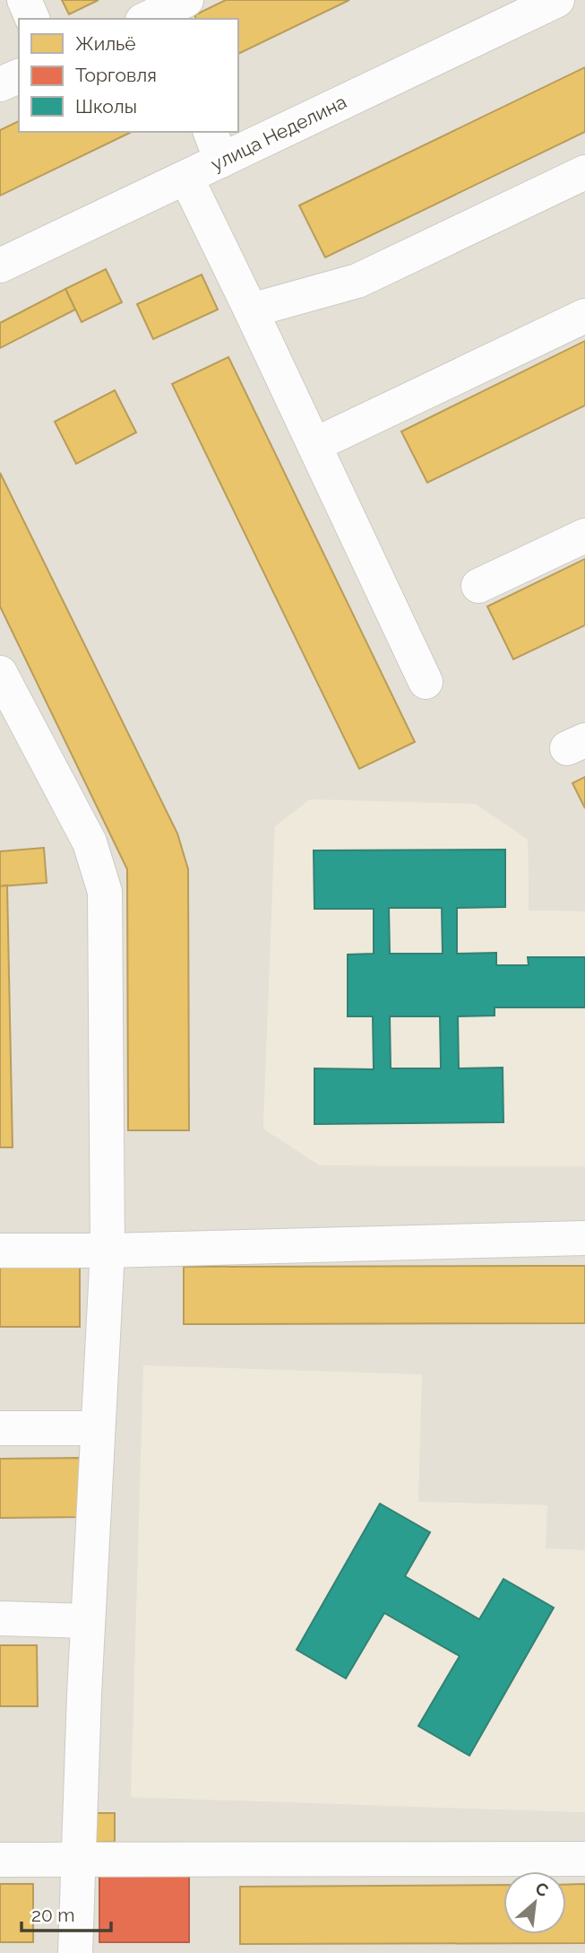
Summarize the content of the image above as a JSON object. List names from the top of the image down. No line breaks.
{"streets":{"street":["улица Неделина"]},"legend":["Жильё","Торговля","Школы"],"scale_bar":"20 m","north":"top right"}
